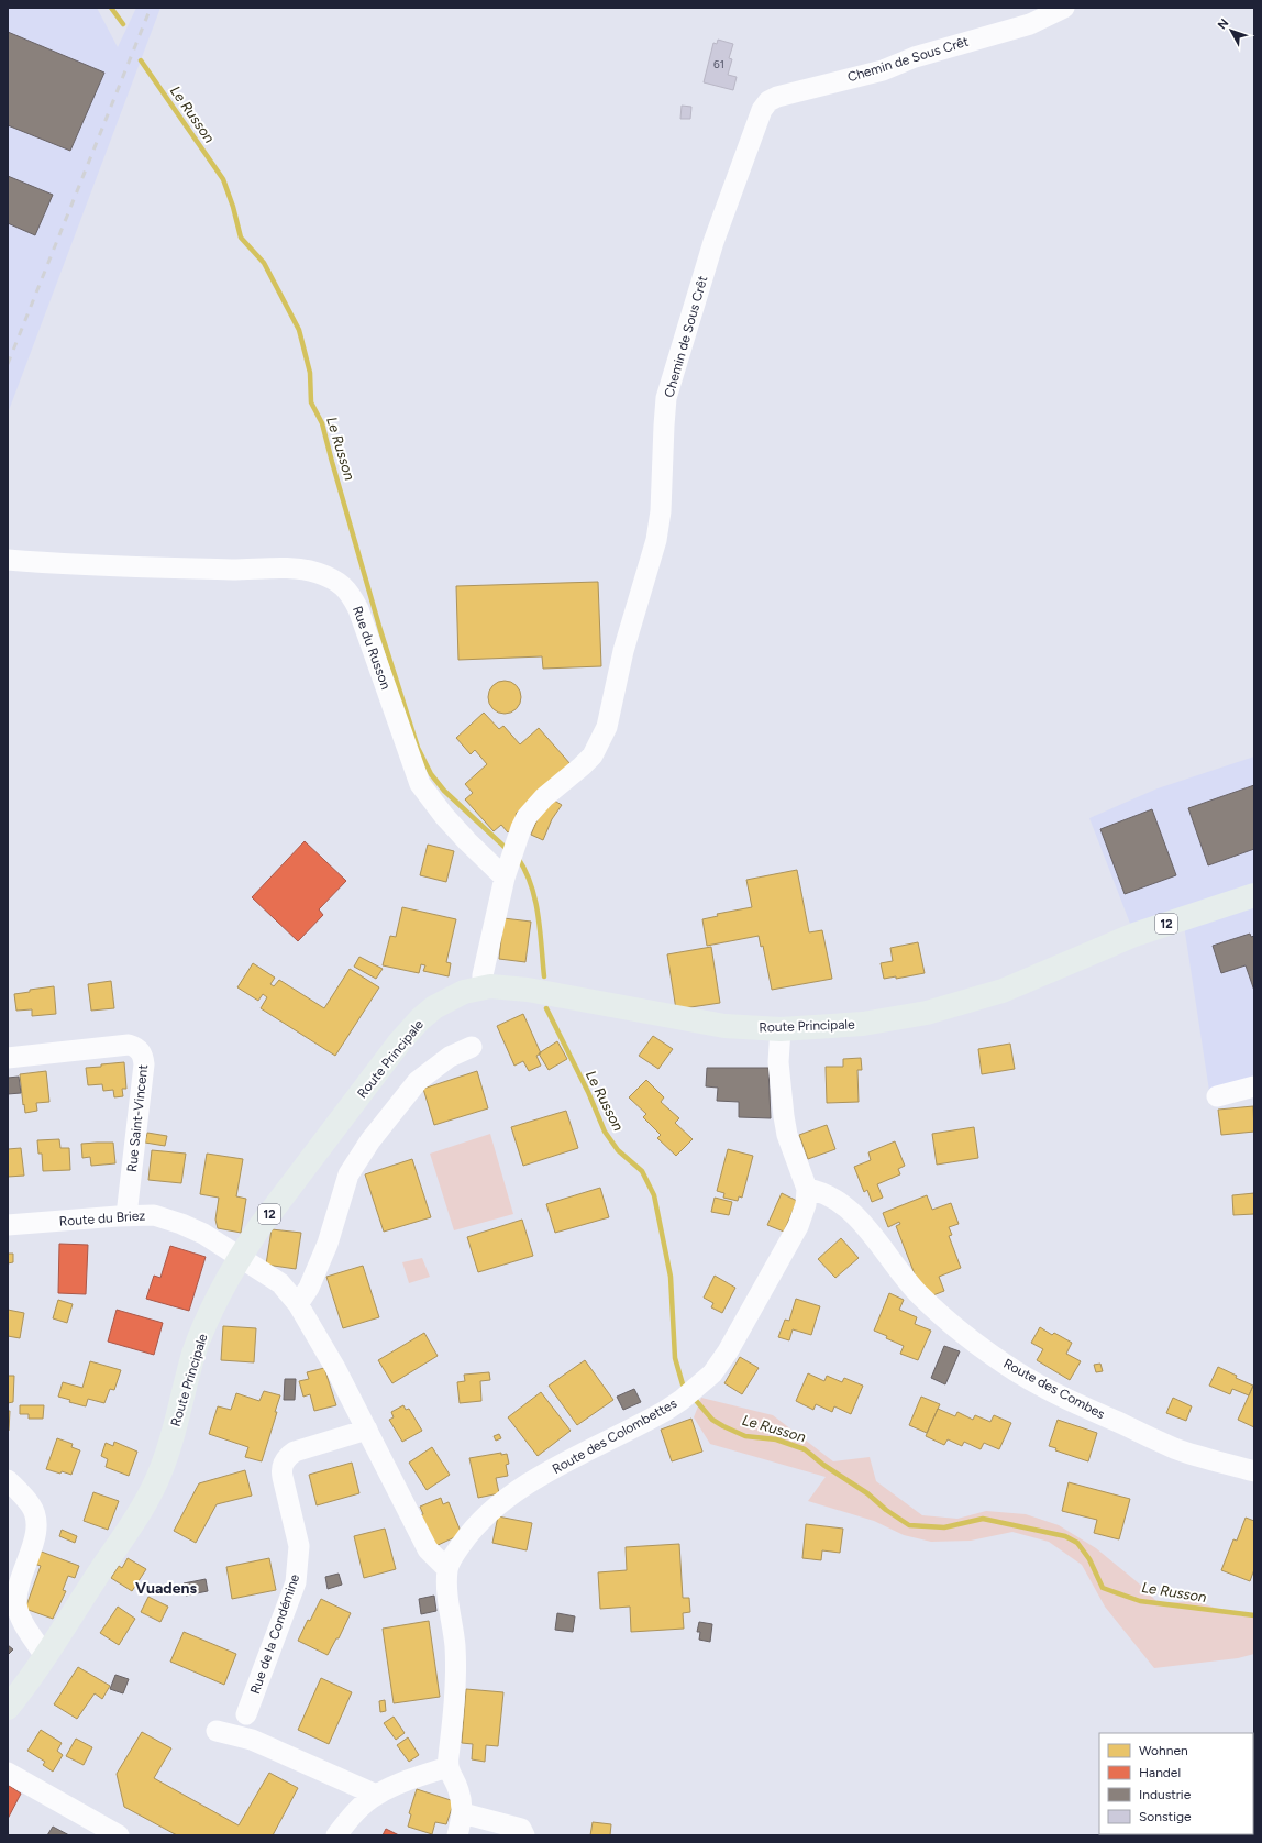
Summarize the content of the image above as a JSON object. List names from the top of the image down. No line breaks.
{"streets":{"main road":["12","Route Principale"],"street":["Chemin de Sous Crêt","Rue du Russon","Rue Saint-Vincent","Route du Briez","Route des Combes","Route des Colombettes","Rue de la Condémine"]},"crossings":[["Chemin de Sous Crêt","Rue du Russon"],["Route Principale","Route du Briez"],["Route Principale","Route des Colombettes"],["Rue Saint-Vincent","Route du Briez"],["Route des Combes","Route des Colombettes"]],"districts":["Vuadens"],"water":["Le Russon"],"house_numbers":["61"],"legend":["Wohnen","Handel","Industrie","Sonstige"],"north":"top left"}
